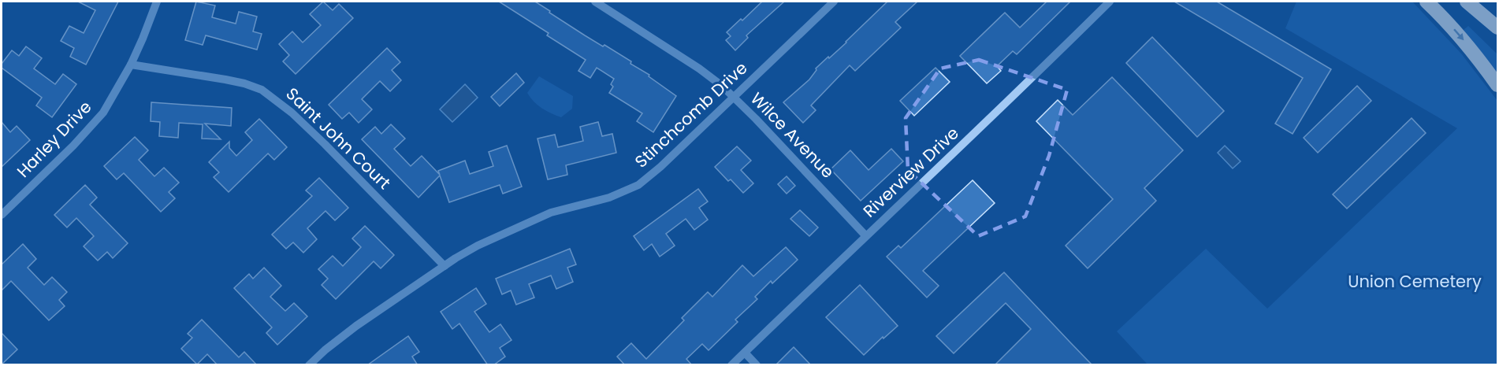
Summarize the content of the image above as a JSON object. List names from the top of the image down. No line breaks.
{"streets":{"street":["Stinchcomb Drive","Wilce Avenue","Saint John Court","Harley Drive","Riverview Drive"]},"crossings":[["Stinchcomb Drive","Wilce Avenue"],["Stinchcomb Drive","Saint John Court"],["Wilce Avenue","Riverview Drive"],["Saint John Court","Harley Drive"]],"parks":["Union Cemetery"]}
